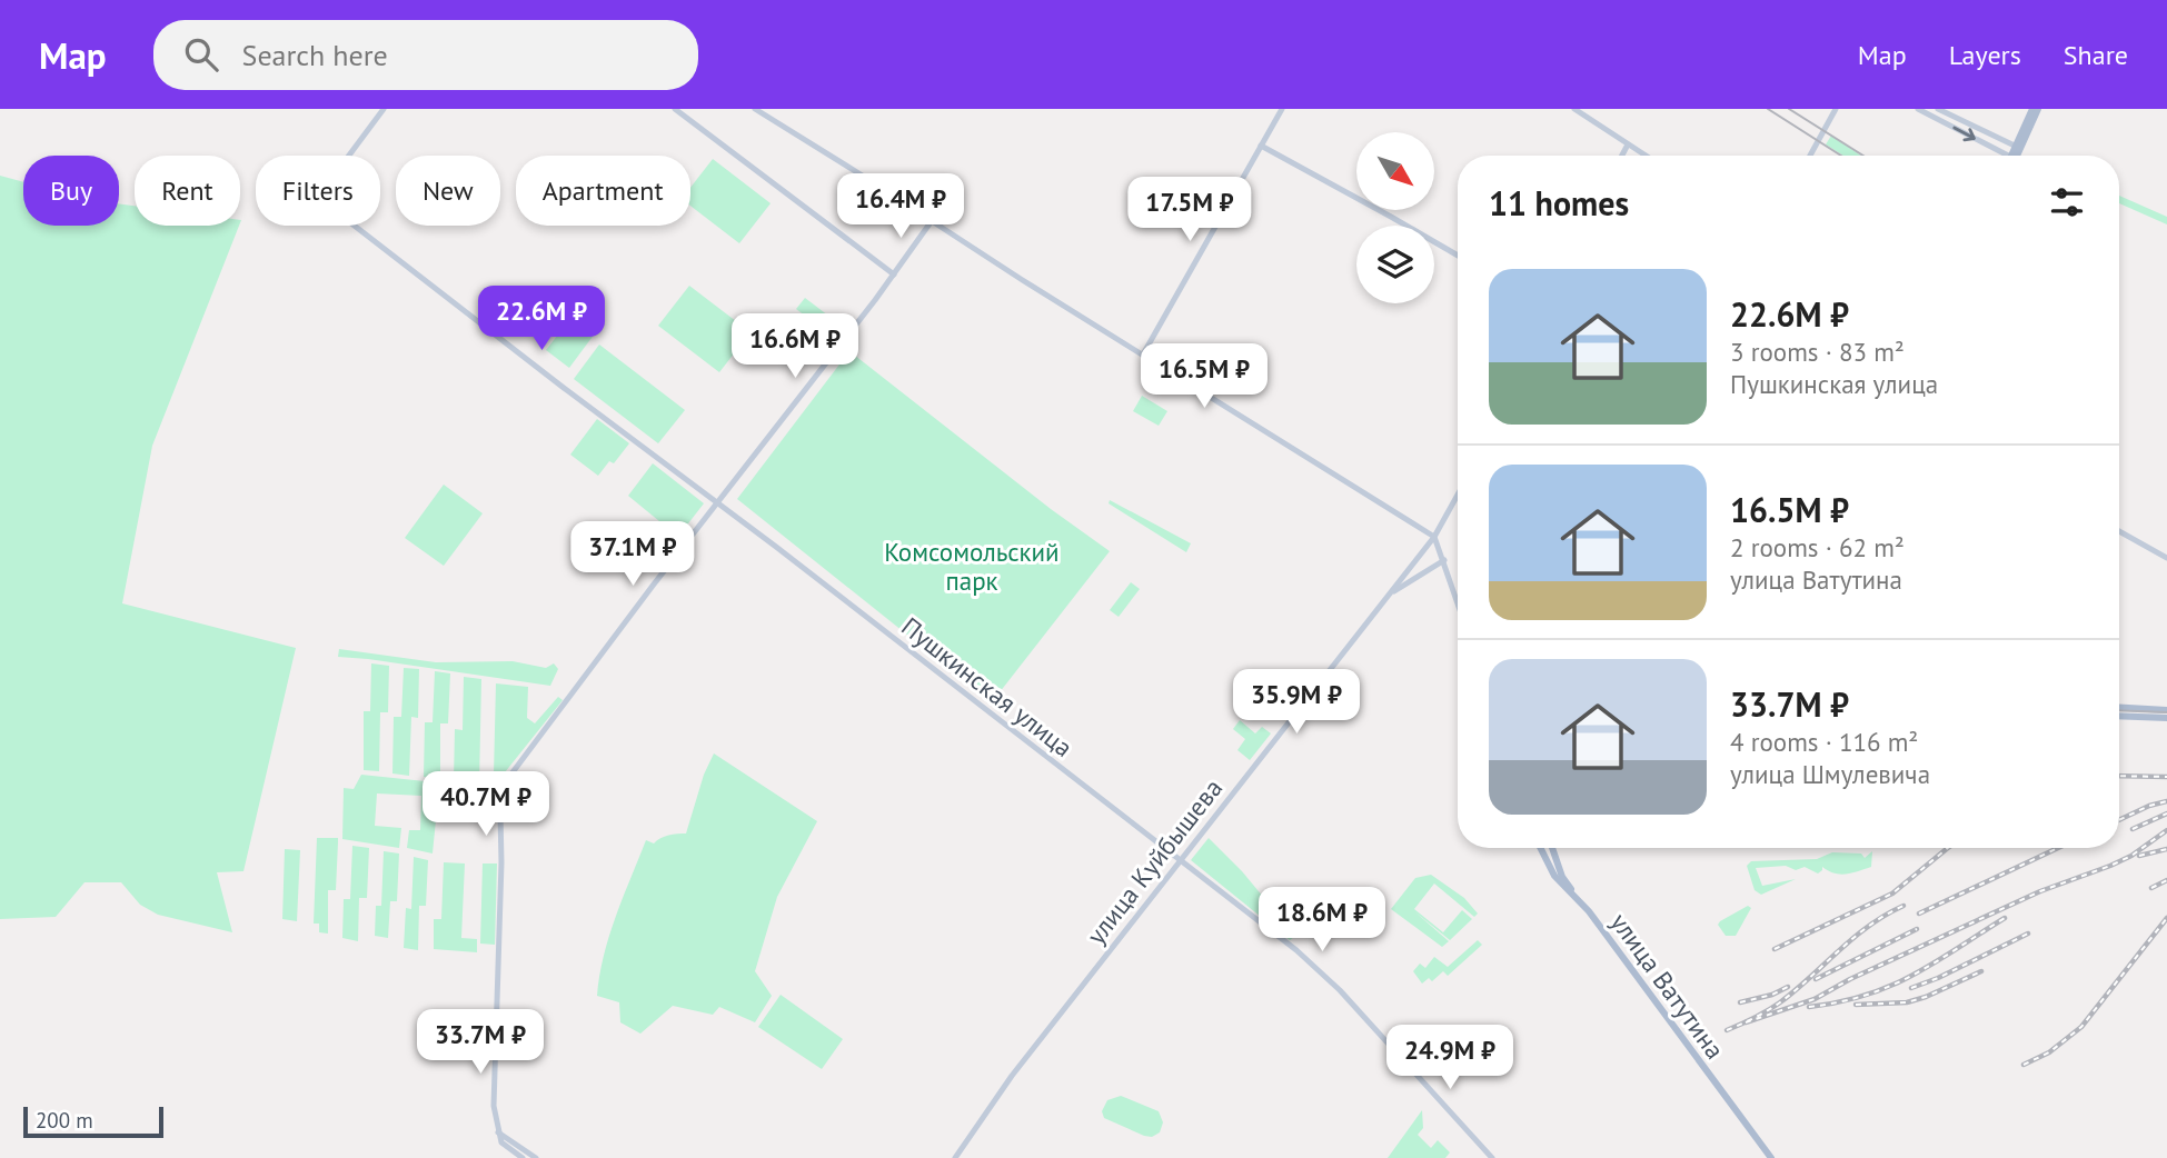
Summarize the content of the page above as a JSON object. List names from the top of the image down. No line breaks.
{"streets":{"main road":["Пушкинская улица","улица Куйбышева","улица Ватутина"]},"crossings":[["Пушкинская улица","улица Куйбышева"]],"parks":["Комсомольский парк"],"scale_bar":"200 m","north":"bottom right","page":{"header":"Map","search":"Search here","nav":["Map","Layers","Share"],"chip":["Buy","Rent","Filters","New","Apartment"],"heading":"11 homes","price":["16.4M ₽","17.5M ₽","22.6M ₽","16.6M ₽","16.5M ₽","37.1M ₽","35.9M ₽","40.7M ₽","18.6M ₽","33.7M ₽","24.9M ₽"],"list":[{"name":"22.6M ₽","note":"3 rooms · 83 m² · Пушкинская улица"},{"name":"16.5M ₽","note":"2 rooms · 62 m² · улица Ватутина"},{"name":"33.7M ₽","note":"4 rooms · 116 m² · улица Шмулевича"}],"scale":"200 m"}}
